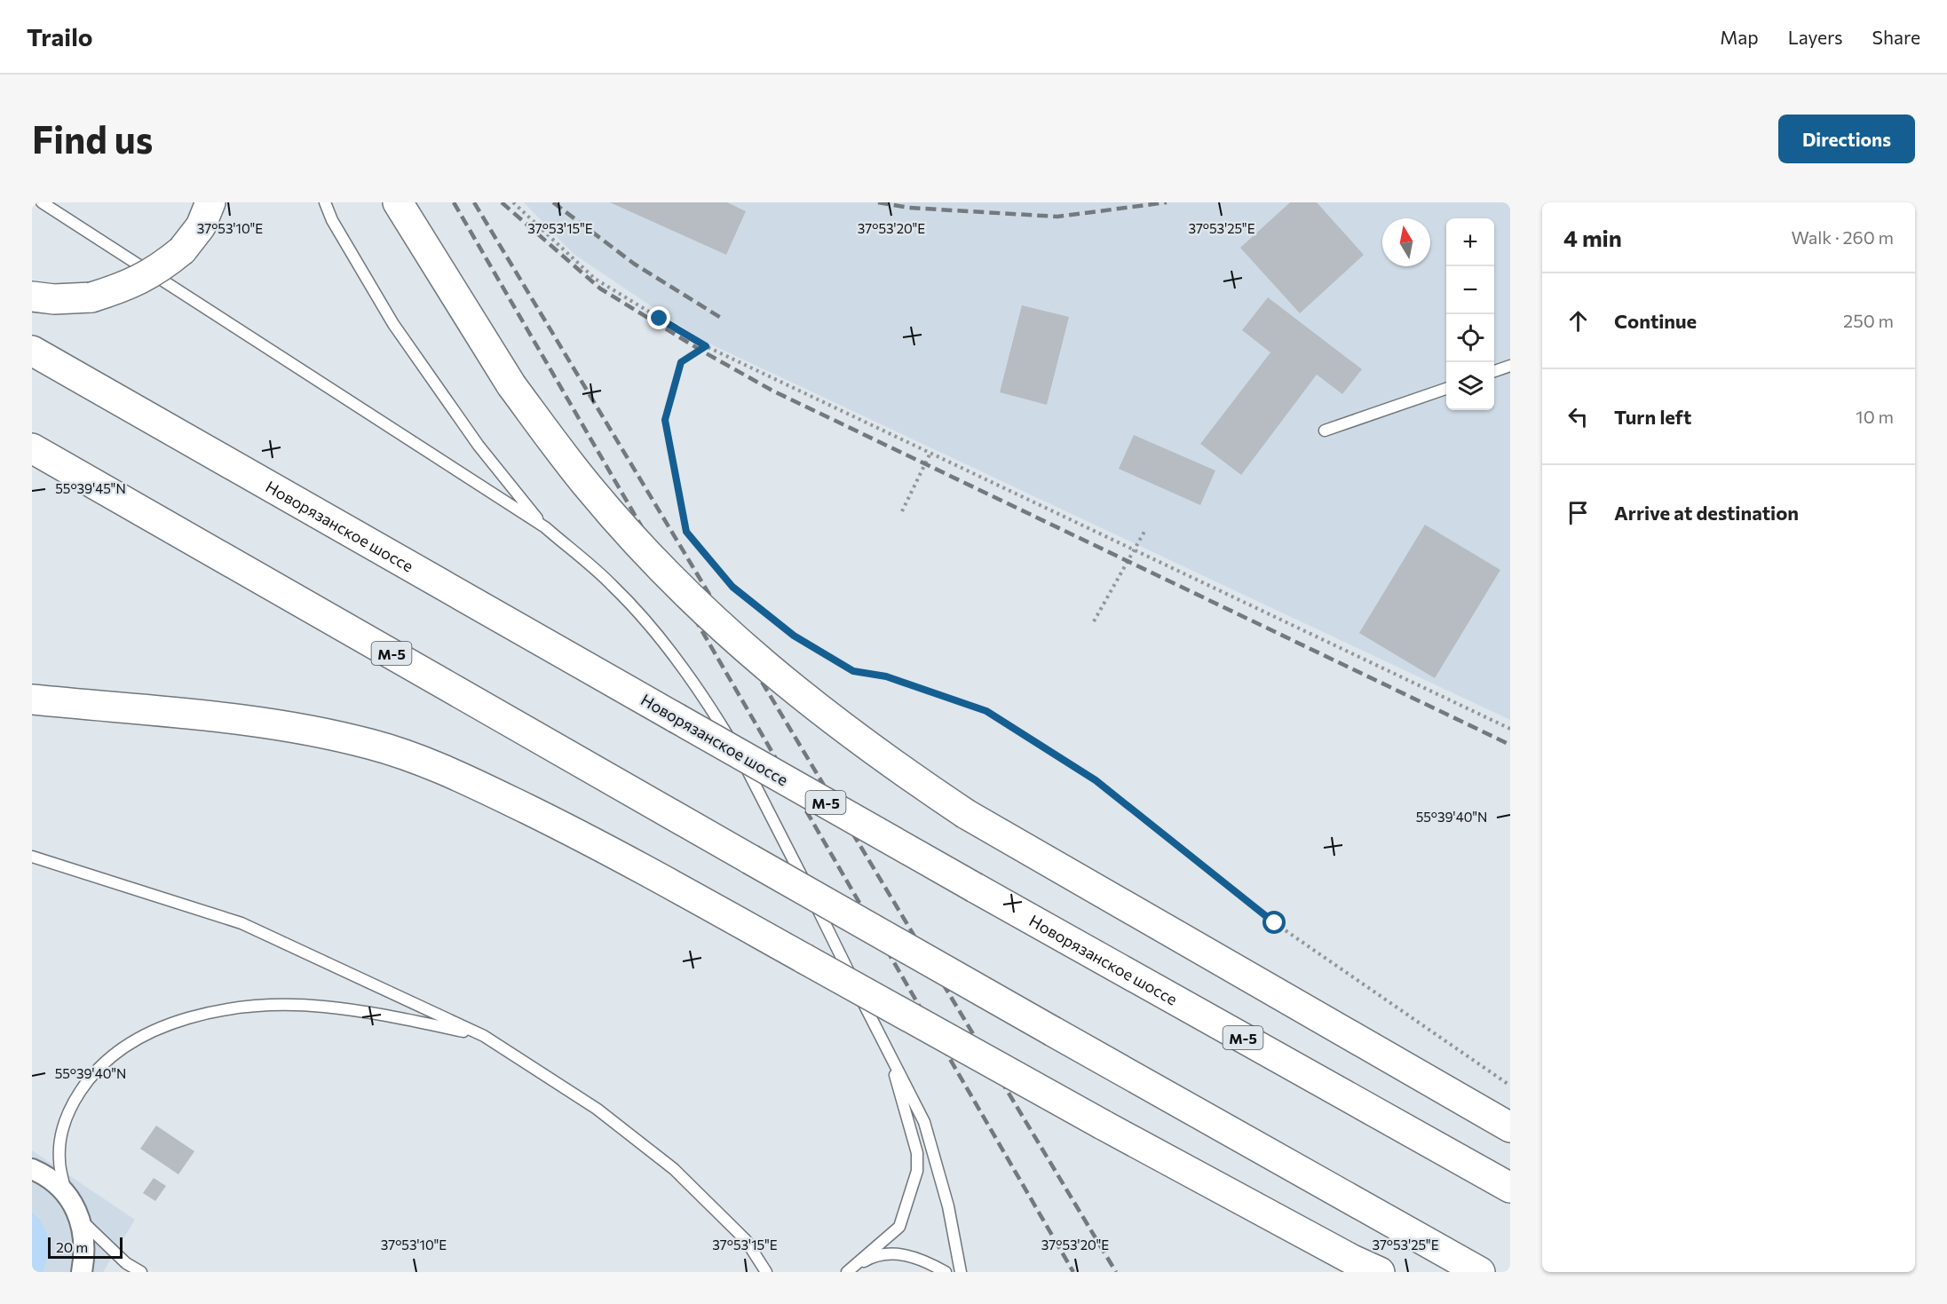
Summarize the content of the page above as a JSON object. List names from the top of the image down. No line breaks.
{"streets":{"main road":["Новорязанское шоссе","М-5"]},"scale_bar":"20 m","north":"top","page":{"header":"Trailo","nav":["Map","Layers","Share"],"buttons":"Directions","title":"Find us","heading":["4 min","Walk · 260 m"],"map_buttons":["+","−"],"list":[["Continue","250 m"],["Turn left","10 m"],"Arrive at destination"],"scale":"20 m"},"coordinates":["37°53'10\"E","37°53'15\"E","37°53'20\"E","37°53'25\"E","55°39'45\"N","55°39'40\"N"]}
